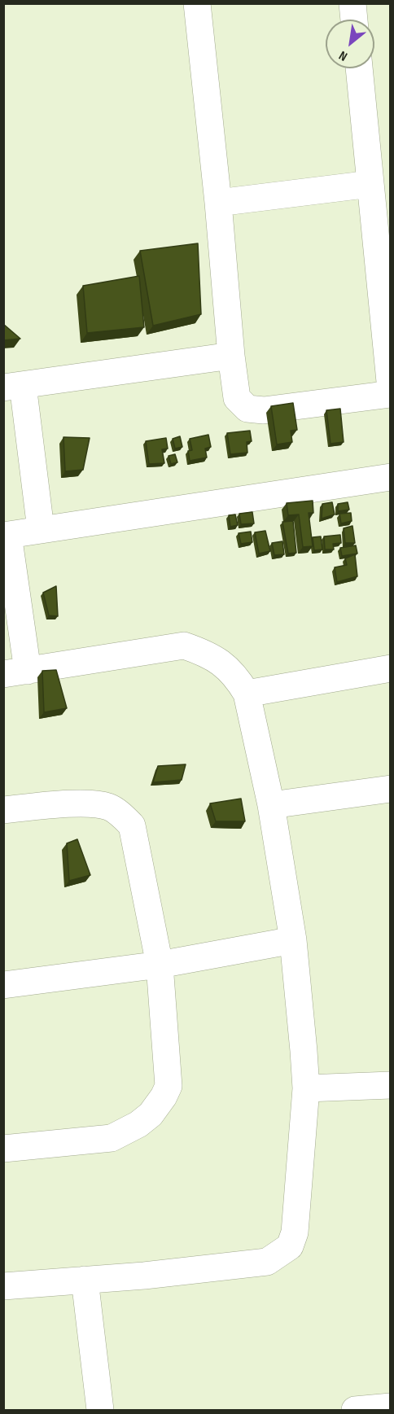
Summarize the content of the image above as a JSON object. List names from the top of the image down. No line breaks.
{"north":"bottom left"}
